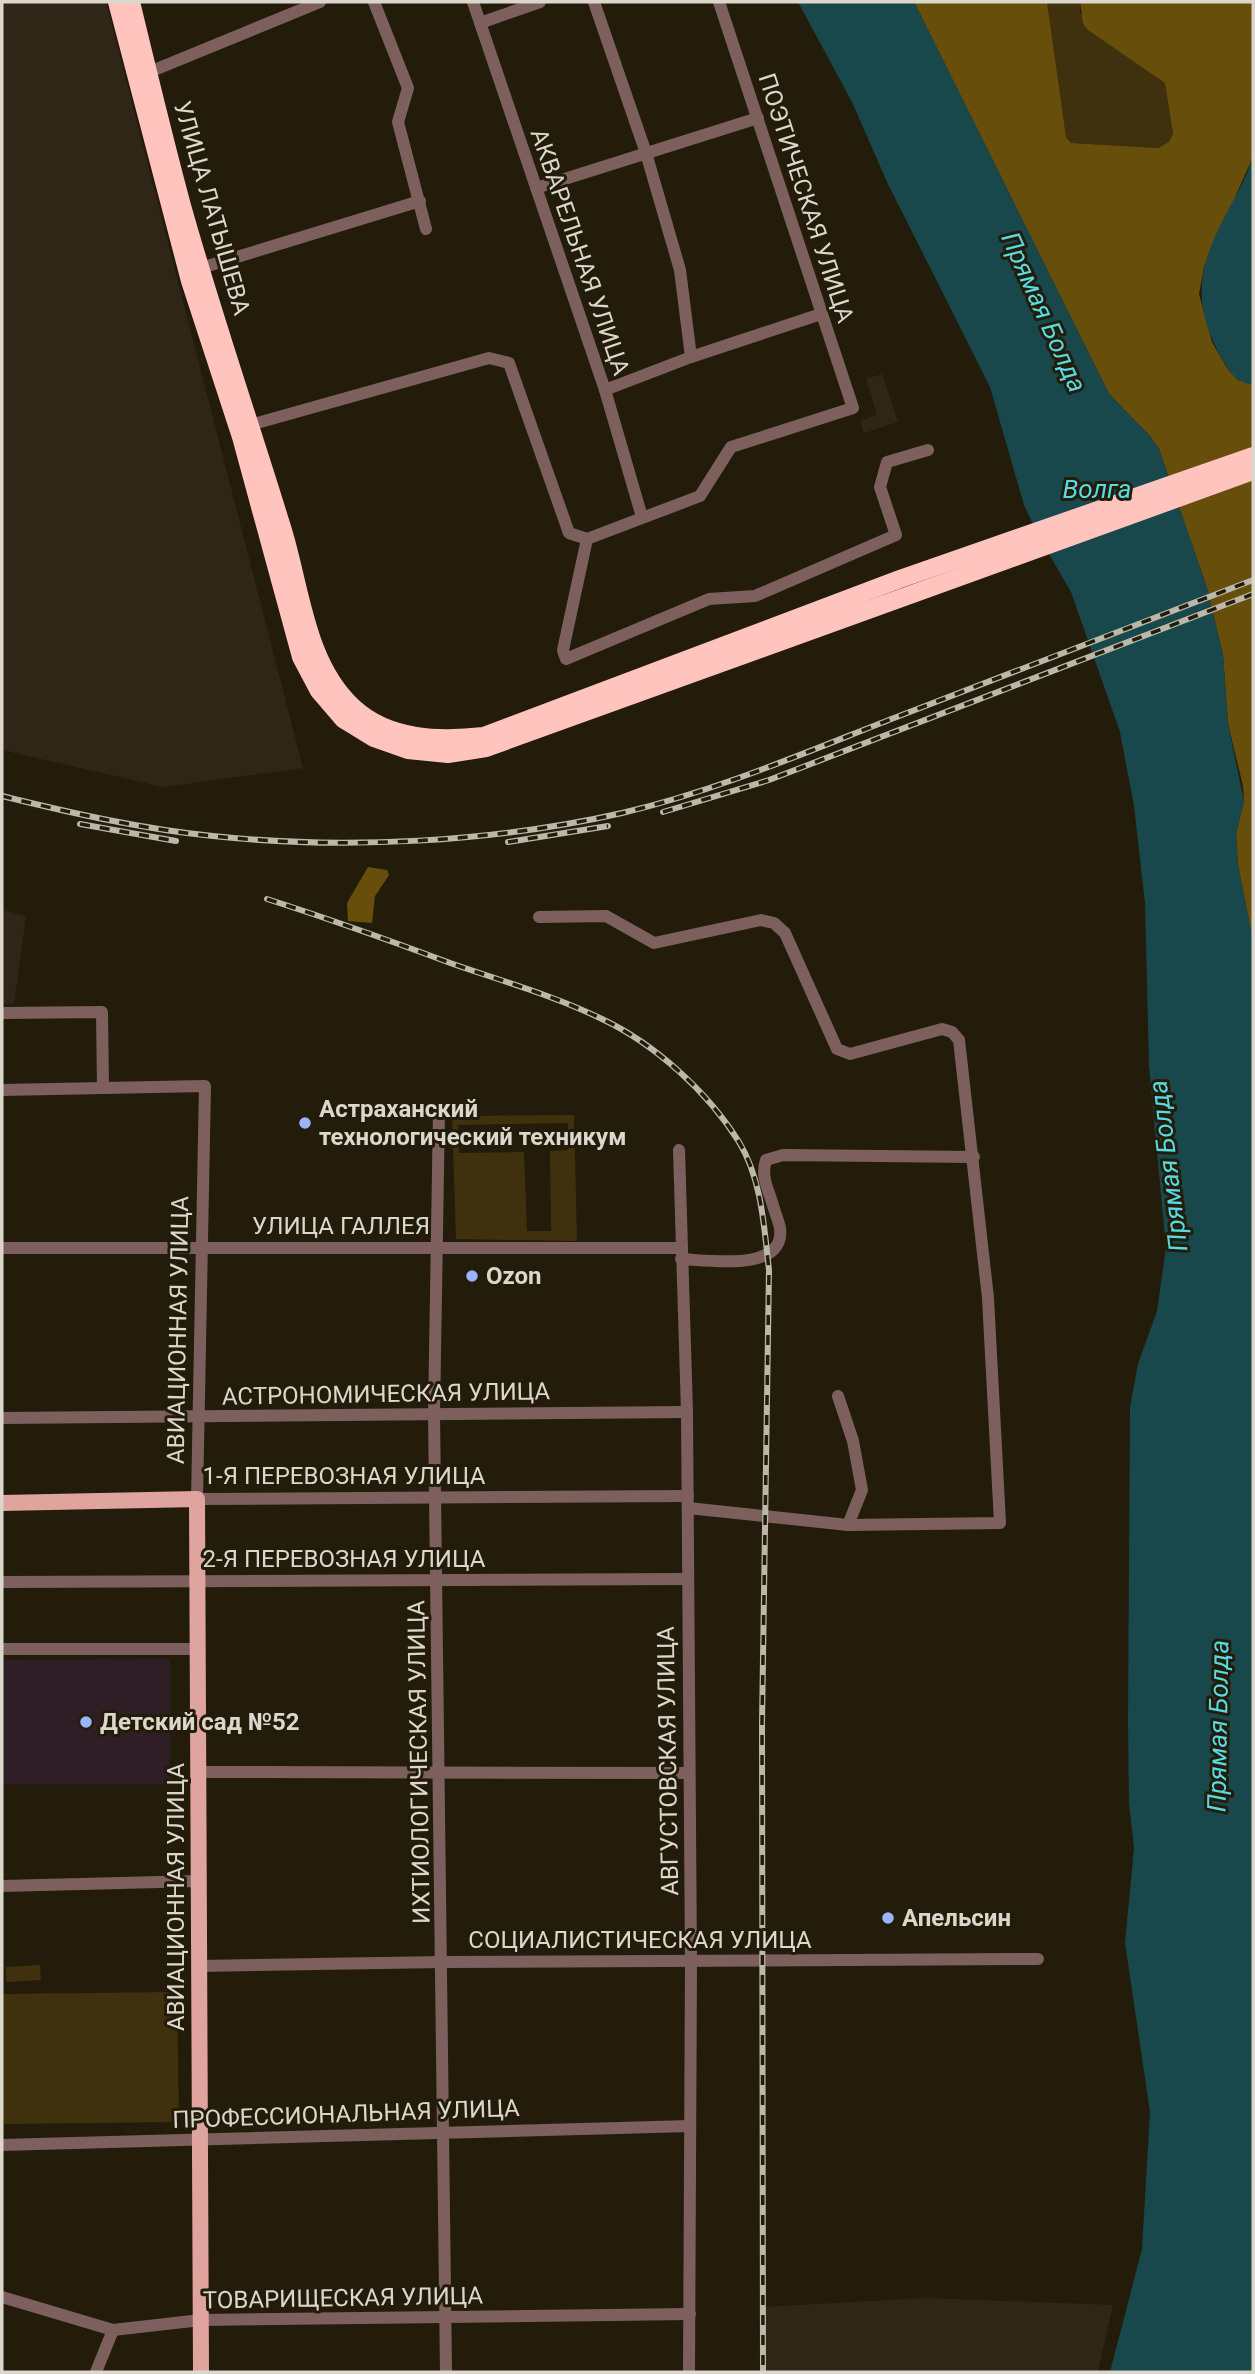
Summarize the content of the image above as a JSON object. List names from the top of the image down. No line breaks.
{"streets":{"highway":["УЛИЦА ЛАТЫШЕВА"],"main road":["АВИАЦИОННАЯ УЛИЦА","1-Я ПЕРЕВОЗНАЯ УЛИЦА"],"street":["ПОЭТИЧЕСКАЯ УЛИЦА","АКВАРЕЛЬНАЯ УЛИЦА","УЛИЦА ГАЛЛЕЯ","АСТРОНОМИЧЕСКАЯ УЛИЦА","2-Я ПЕРЕВОЗНАЯ УЛИЦА","АВГУСТОВСКАЯ УЛИЦА","ИХТИОЛОГИЧЕСКАЯ УЛИЦА","СОЦИАЛИСТИЧЕСКАЯ УЛИЦА","ПРОФЕССИОНАЛЬНАЯ УЛИЦА","ТОВАРИЩЕСКАЯ УЛИЦА"]},"crossings":[["ПОЭТИЧЕСКАЯ УЛИЦА","АКВАРЕЛЬНАЯ УЛИЦА"],["УЛИЦА ГАЛЛЕЯ","АВИАЦИОННАЯ УЛИЦА"],["УЛИЦА ГАЛЛЕЯ","1-Я ПЕРЕВОЗНАЯ УЛИЦА"],["УЛИЦА ГАЛЛЕЯ","АВГУСТОВСКАЯ УЛИЦА"],["УЛИЦА ГАЛЛЕЯ","ИХТИОЛОГИЧЕСКАЯ УЛИЦА"],["АВИАЦИОННАЯ УЛИЦА","АСТРОНОМИЧЕСКАЯ УЛИЦА"],["АВИАЦИОННАЯ УЛИЦА","1-Я ПЕРЕВОЗНАЯ УЛИЦА"],["АВИАЦИОННАЯ УЛИЦА","2-Я ПЕРЕВОЗНАЯ УЛИЦА"],["АВИАЦИОННАЯ УЛИЦА","СОЦИАЛИСТИЧЕСКАЯ УЛИЦА"],["АВИАЦИОННАЯ УЛИЦА","ПРОФЕССИОНАЛЬНАЯ УЛИЦА"],["АВИАЦИОННАЯ УЛИЦА","ТОВАРИЩЕСКАЯ УЛИЦА"],["АСТРОНОМИЧЕСКАЯ УЛИЦА","АВГУСТОВСКАЯ УЛИЦА"],["АСТРОНОМИЧЕСКАЯ УЛИЦА","ИХТИОЛОГИЧЕСКАЯ УЛИЦА"],["1-Я ПЕРЕВОЗНАЯ УЛИЦА","АВГУСТОВСКАЯ УЛИЦА"],["1-Я ПЕРЕВОЗНАЯ УЛИЦА","ИХТИОЛОГИЧЕСКАЯ УЛИЦА"],["2-Я ПЕРЕВОЗНАЯ УЛИЦА","АВГУСТОВСКАЯ УЛИЦА"],["2-Я ПЕРЕВОЗНАЯ УЛИЦА","ИХТИОЛОГИЧЕСКАЯ УЛИЦА"],["АВГУСТОВСКАЯ УЛИЦА","СОЦИАЛИСТИЧЕСКАЯ УЛИЦА"],["АВГУСТОВСКАЯ УЛИЦА","ПРОФЕССИОНАЛЬНАЯ УЛИЦА"],["АВГУСТОВСКАЯ УЛИЦА","ТОВАРИЩЕСКАЯ УЛИЦА"],["ИХТИОЛОГИЧЕСКАЯ УЛИЦА","СОЦИАЛИСТИЧЕСКАЯ УЛИЦА"],["ИХТИОЛОГИЧЕСКАЯ УЛИЦА","ПРОФЕССИОНАЛЬНАЯ УЛИЦА"],["ИХТИОЛОГИЧЕСКАЯ УЛИЦА","ТОВАРИЩЕСКАЯ УЛИЦА"]],"water":["Прямая Болда","Волга"],"places":["Астраханский технологический техникум","Ozon","Детский сад №52","Апельсин"]}
